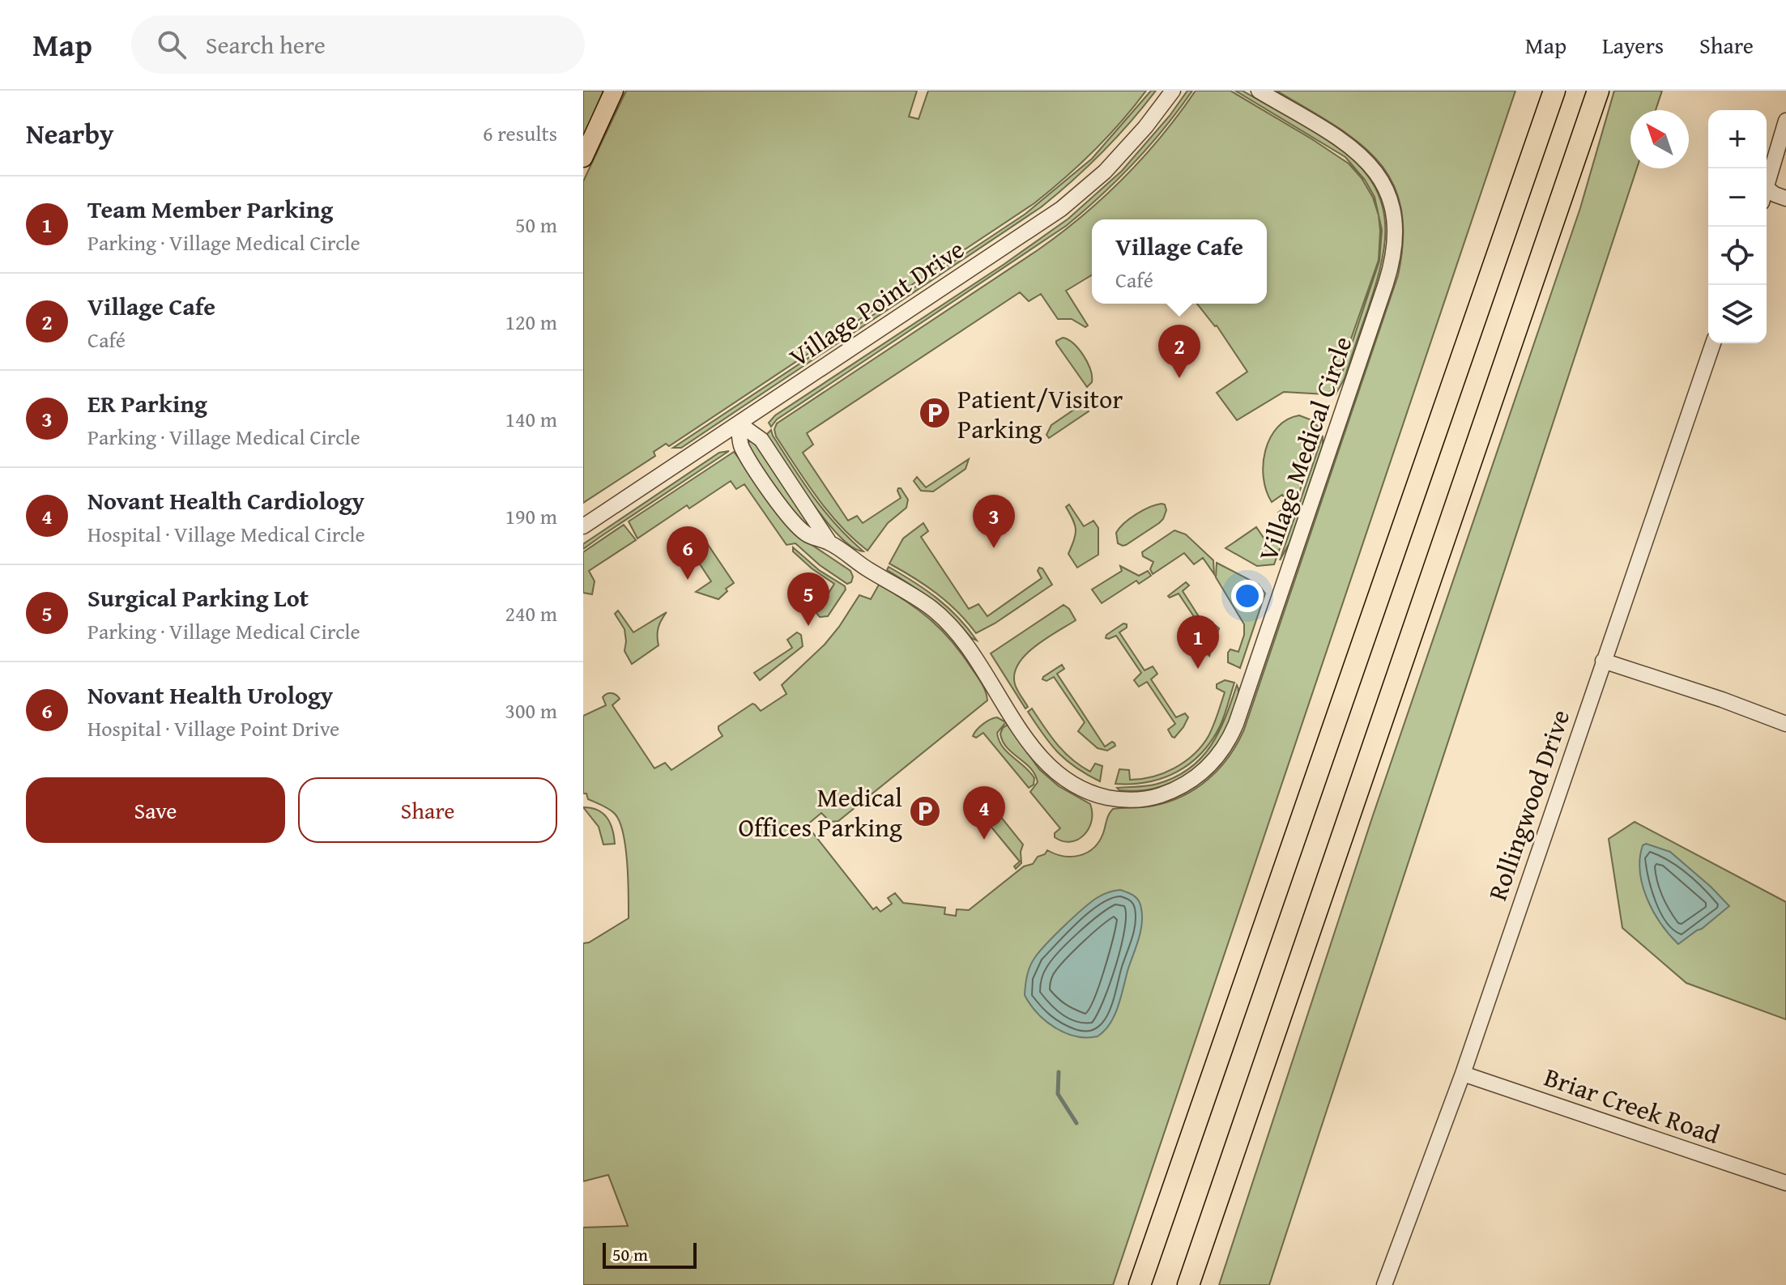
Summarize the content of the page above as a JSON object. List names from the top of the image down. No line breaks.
{"streets":{"street":["Village Point Drive","Village Medical Circle","Rollingwood Drive","Briar Creek Road"]},"crossings":[["Village Point Drive","Village Medical Circle"],["Rollingwood Drive","Briar Creek Road"]],"places":{"parking":["Patient/Visitor Parking","Medical Offices Parking"]},"scale_bar":"50 m","north":"top left","page":{"header":"Map","search":"Search here","nav":["Map","Layers","Share"],"heading":["Nearby","6 results"],"map_buttons":["+","−"],"list":[{"mark":"1","name":"Team Member Parking","note":"Parking · Village Medical Circle","value":"50 m"},{"mark":"2","name":"Village Cafe","note":"Café","value":"120 m"},{"mark":"3","name":"ER Parking","note":"Parking · Village Medical Circle","value":"140 m"},{"mark":"4","name":"Novant Health Cardiology","note":"Hospital · Village Medical Circle","value":"190 m"},{"mark":"5","name":"Surgical Parking Lot","note":"Parking · Village Medical Circle","value":"240 m"},{"mark":"6","name":"Novant Health Urology","note":"Hospital · Village Point Drive","value":"300 m"}],"popup":["Village Cafe","Café"],"pins":["2","3","6","5","1","4"],"buttons":["Save","Share"],"scale":"50 m"}}
